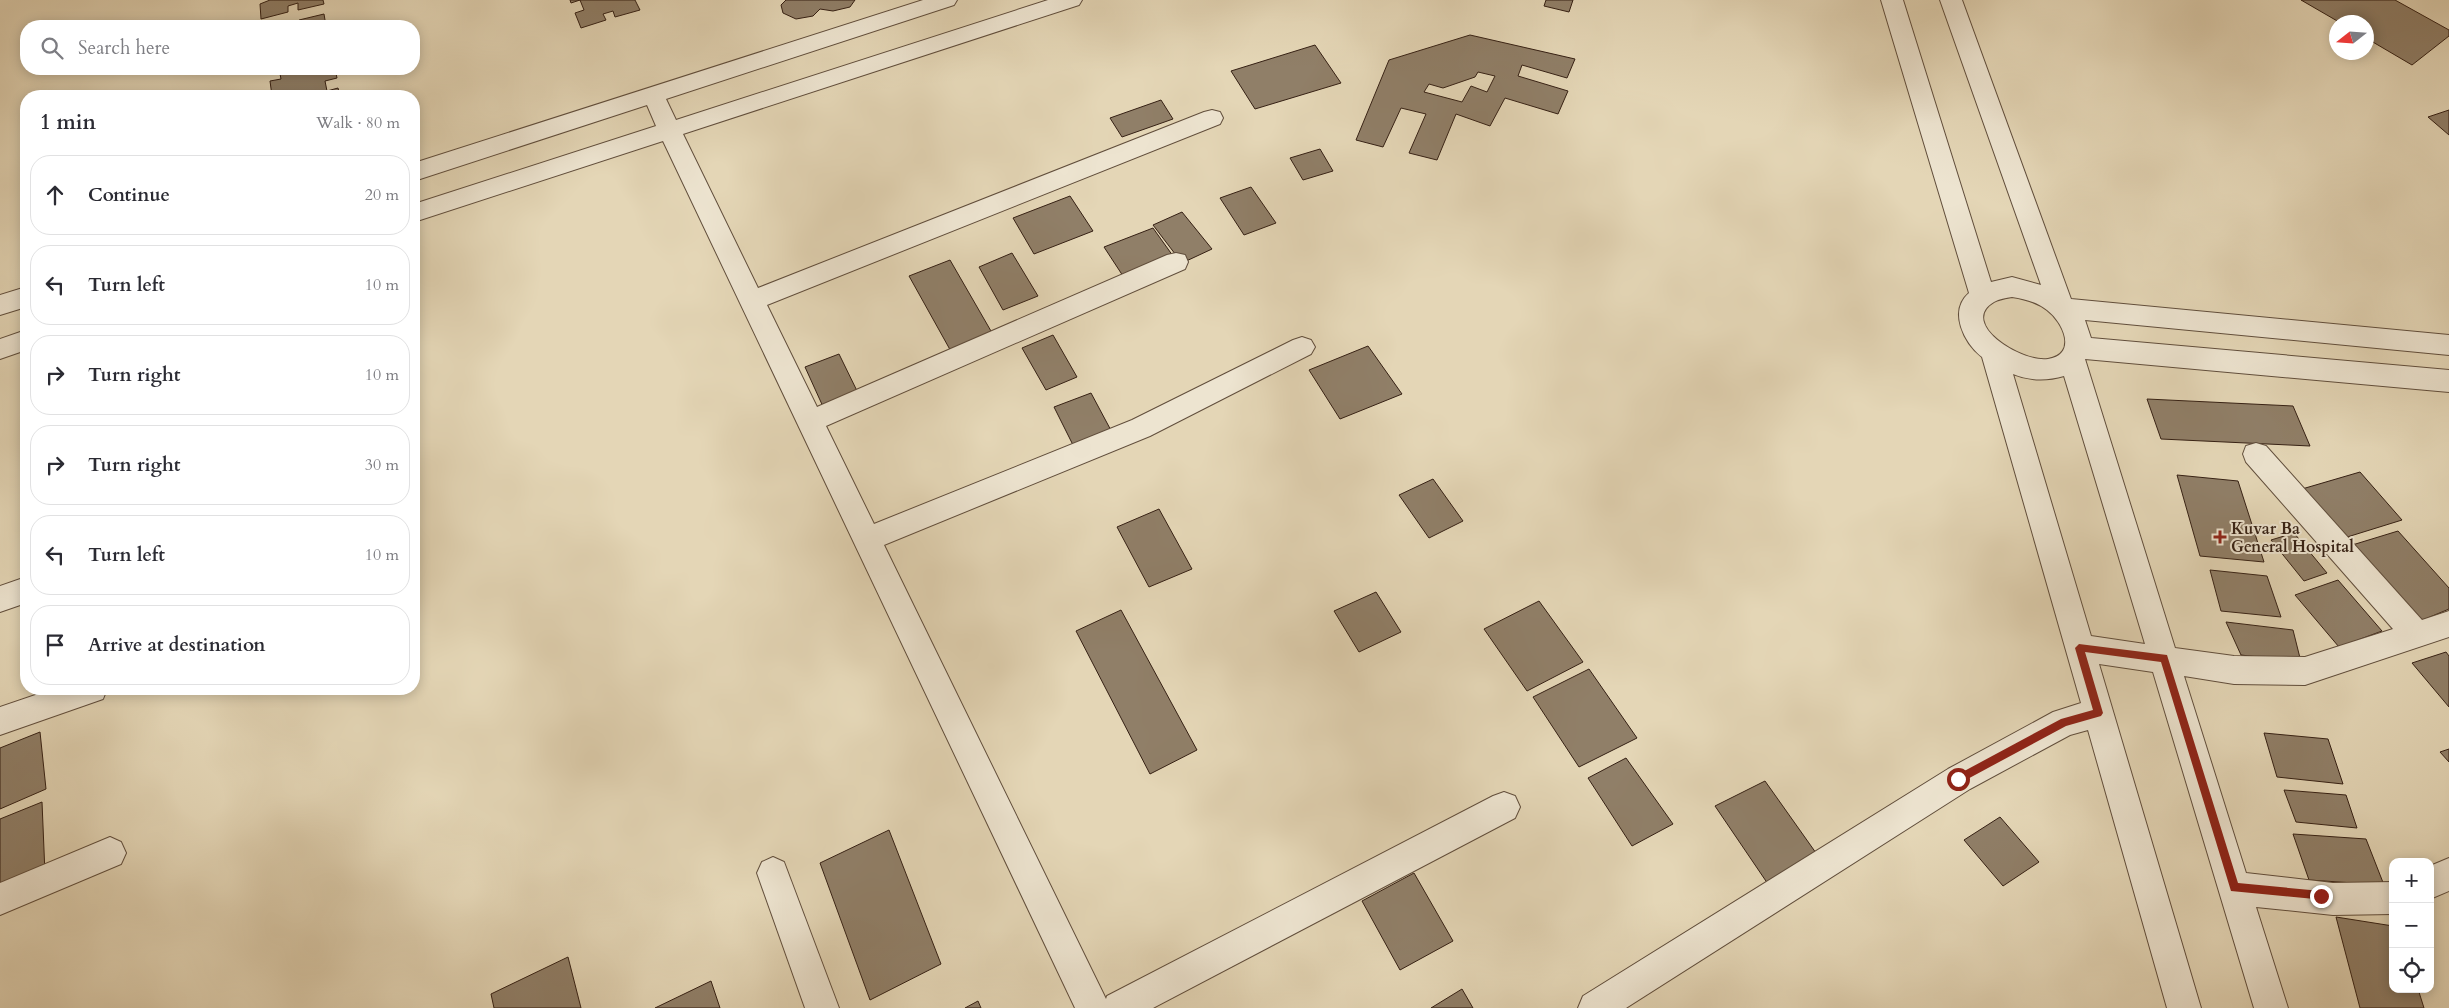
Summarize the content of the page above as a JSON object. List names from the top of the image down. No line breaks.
{"places":{"health":["Kuvar Ba General Hospital"]},"north":"left","page":{"search":"Search here","heading":["1 min","Walk · 80 m"],"list":[["Continue","20 m"],["Turn left","10 m"],["Turn right","10 m"],["Turn right","30 m"],["Turn left","10 m"],"Arrive at destination"],"map_buttons":["+","−"]}}
